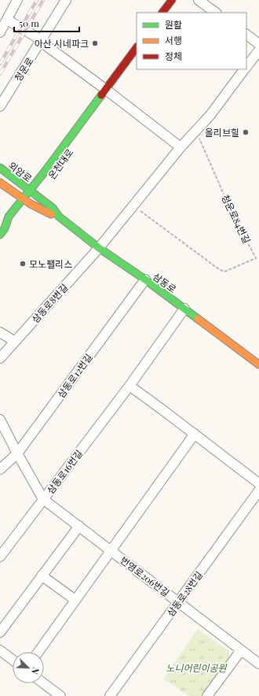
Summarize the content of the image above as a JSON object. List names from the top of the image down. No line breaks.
{"streets":{"main road":["온천대로","외암로","삼동로"],"street":["청운로","삼동로8번길","삼동로12번길","삼동로16번길","번영로206번길","삼동로28번길"],"path":["청운로84번길"]},"crossings":[["온천대로","외암로"],["온천대로","삼동로"],["외암로","삼동로"],["삼동로","삼동로8번길"],["삼동로","삼동로12번길"],["삼동로","삼동로16번길"],["삼동로12번길","번영로206번길"],["삼동로16번길","번영로206번길"],["번영로206번길","삼동로28번길"]],"parks":["노니어린이공원"],"places":["아산 시네파크","올리브힐","모노팰리스"],"legend":["원활","서행","정체"],"scale_bar":"50 m","north":"bottom right"}
